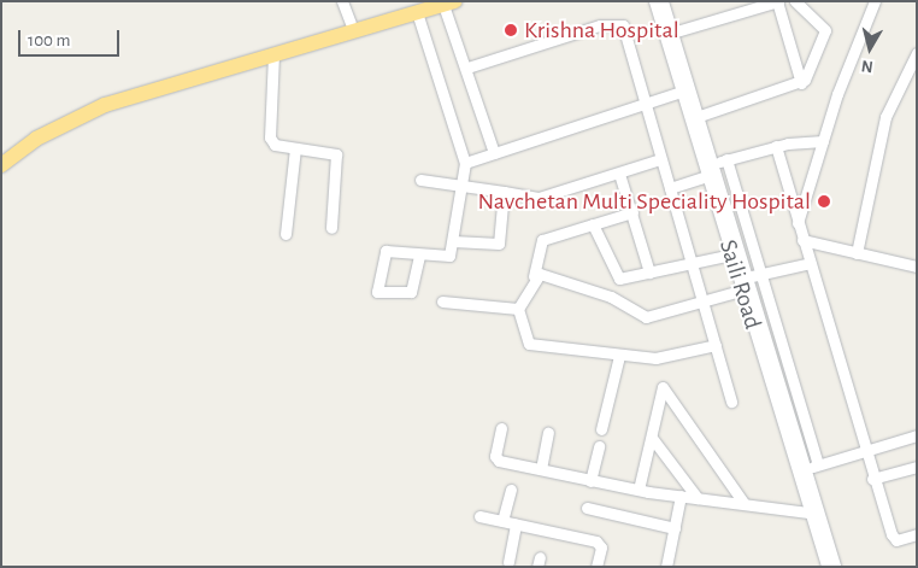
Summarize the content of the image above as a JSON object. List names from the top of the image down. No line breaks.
{"streets":{"street":["Saili Road"]},"places":["Krishna Hospital","Navchetan Multi Speciality Hospital"],"scale_bar":"100 m","north":"bottom"}
